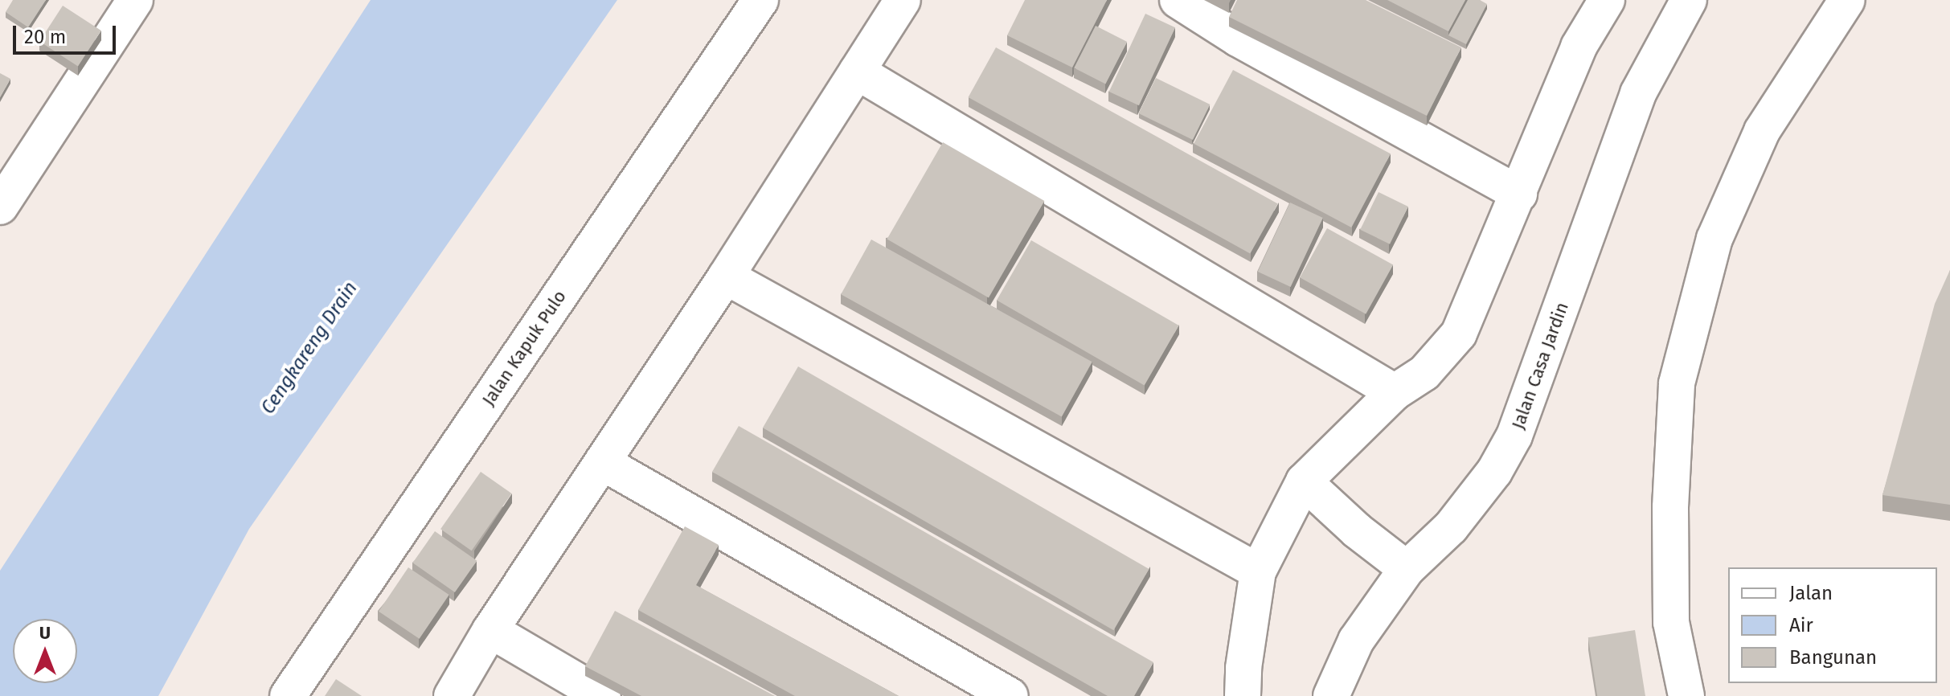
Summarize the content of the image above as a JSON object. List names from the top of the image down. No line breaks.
{"streets":{"street":["Jalan Kapuk Pulo","Jalan Casa Jardin"]},"water":["Cengkareng Drain"],"legend":["Jalan","Air","Bangunan"],"scale_bar":"20 m","north":"top"}
